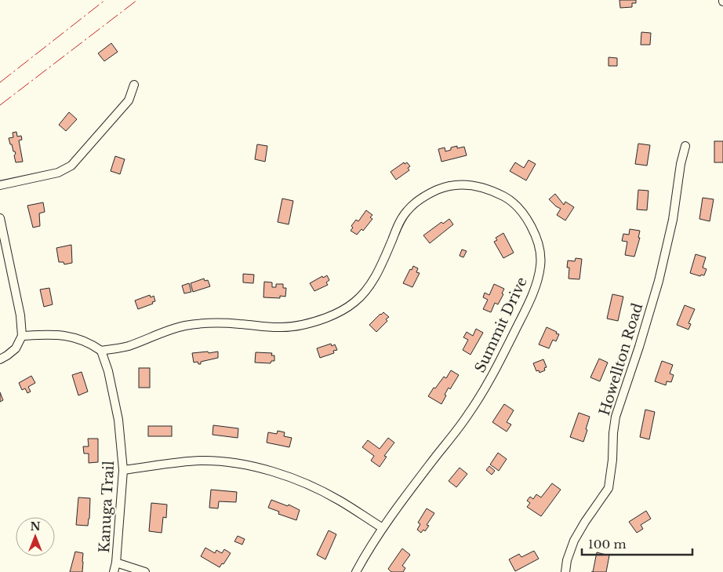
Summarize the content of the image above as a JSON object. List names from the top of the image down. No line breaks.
{"streets":{"street":["Summit Drive","Howellton Road","Kanuga Trail"]},"crossings":[["Summit Drive","Kanuga Trail"]],"scale_bar":"100 m","north":"top"}
